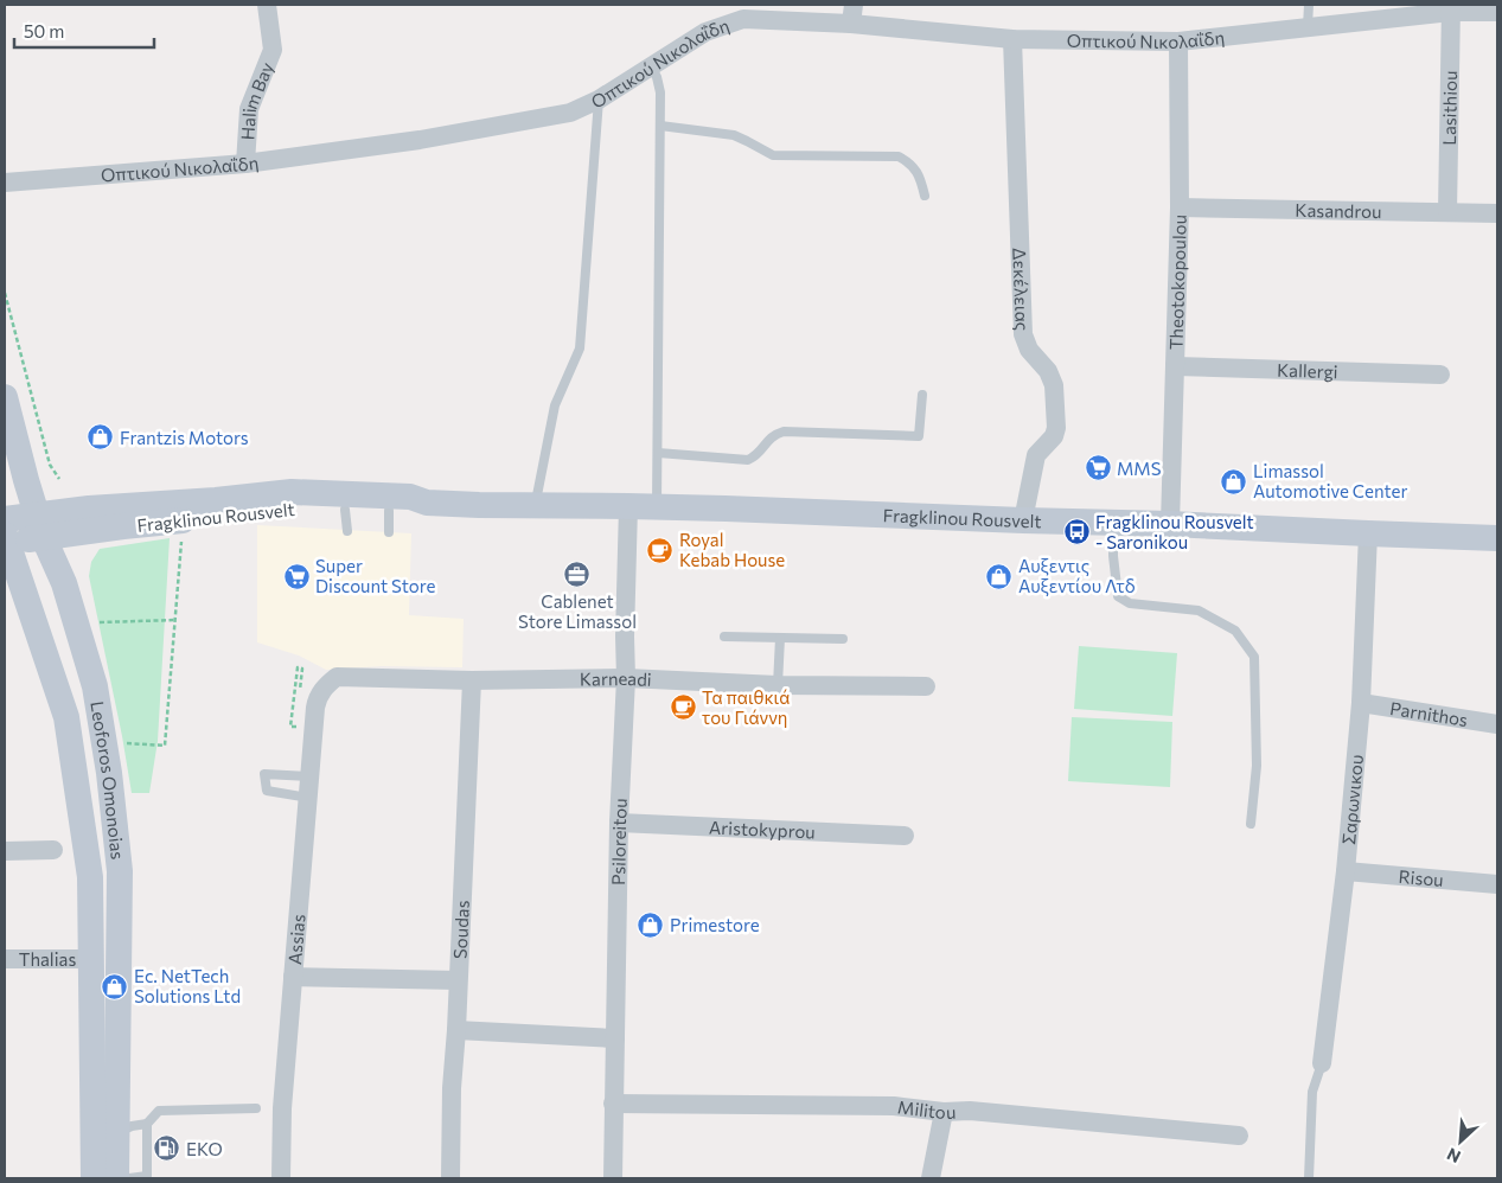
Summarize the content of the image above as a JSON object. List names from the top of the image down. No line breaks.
{"streets":{"main road":["Fragklinou Rousvelt","Leoforos Omonoias"],"street":["Οπτικού Νικολαΐδη","Halim Bay","Lasithiou","Kasandrou","Theotokopoulou","Δεκέλειας","Kallergi","Karneadi","Parnithos","Σαρωνικου","Aristokyprou","Psiloreitou","Risou","Soudas","Assias","Thalias","Militou"]},"crossings":[["Οπτικού Νικολαΐδη","Halim Bay"],["Οπτικού Νικολαΐδη","Lasithiou"],["Οπτικού Νικολαΐδη","Theotokopoulou"],["Οπτικού Νικολαΐδη","Δεκέλειας"],["Lasithiou","Kasandrou"],["Kasandrou","Theotokopoulou"],["Theotokopoulou","Kallergi"],["Theotokopoulou","Fragklinou Rousvelt"],["Δεκέλειας","Fragklinou Rousvelt"],["Fragklinou Rousvelt","Leoforos Omonoias"],["Fragklinou Rousvelt","Σαρωνικου"],["Fragklinou Rousvelt","Psiloreitou"],["Karneadi","Psiloreitou"],["Karneadi","Soudas"],["Karneadi","Assias"],["Parnithos","Σαρωνικου"],["Leoforos Omonoias","Thalias"],["Σαρωνικου","Risou"],["Aristokyprou","Psiloreitou"],["Psiloreitou","Militou"]],"places":{"shop":["Frantzis Motors","Limassol Automotive Center","Αυξεντις Αυξεντίου Λτδ","Primestore","Ec. NetTech Solutions Ltd"],"supermarket":["MMS","Super Discount Store"],"bus stop":["Fragklinou Rousvelt - Saronikou"],"cafe":["Royal Kebab House","Τα παιθκιά του Γιάννη"],"office":["Cablenet Store Limassol"],"fuel station":["EKO"]},"scale_bar":"50 m","north":"bottom left"}
